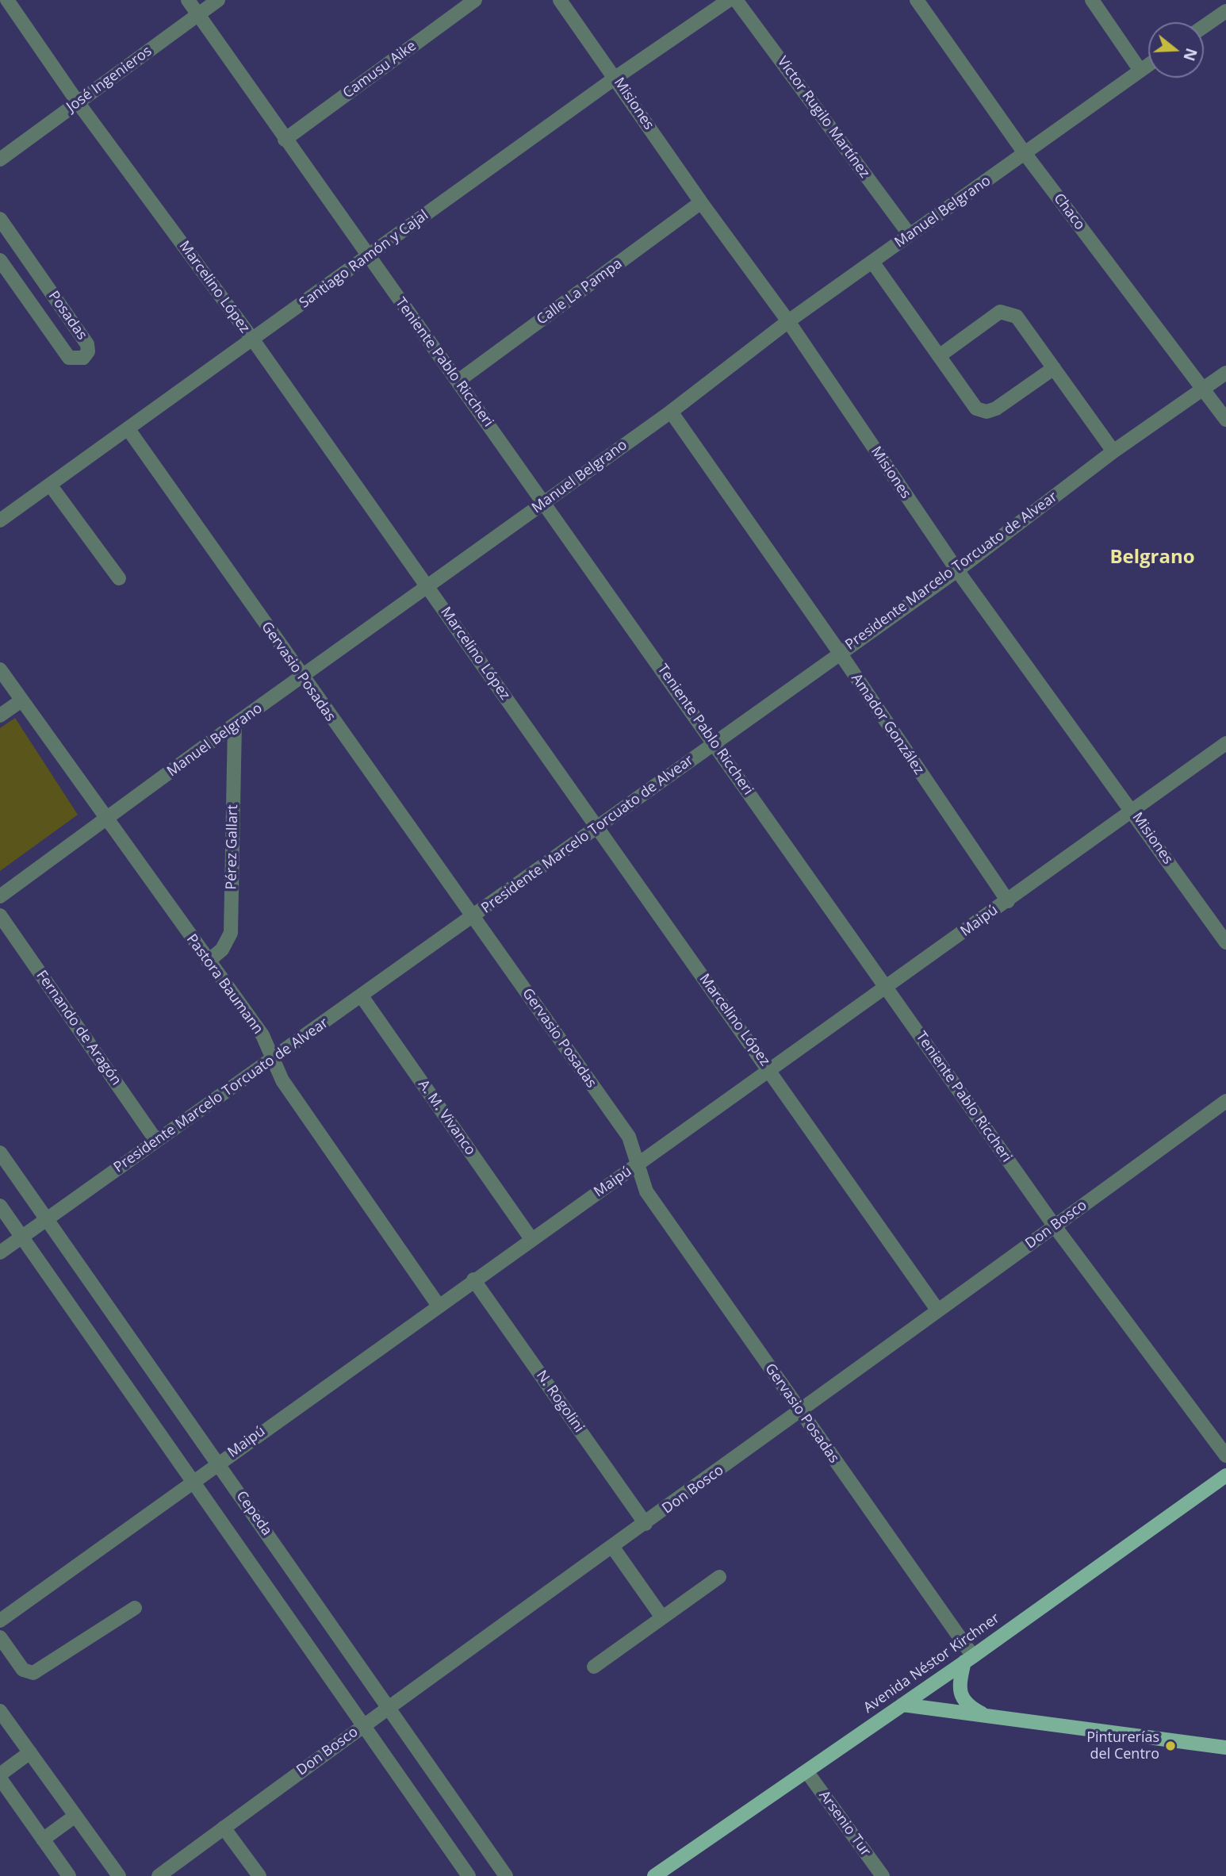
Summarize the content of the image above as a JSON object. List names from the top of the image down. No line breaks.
{"streets":{"main road":["Avenida Néstor Kirchner"],"street":["Camusu Aike","José Ingenieros","Misiones","Victor Rugilo Martínez","Manuel Belgrano","Chaco","Santiago Ramón y Cajal","Marcelino López","Calle La Pampa","Posadas","Teniente Pablo Riccheri","Presidente Marcelo Torcuato de Alvear","Gervasio Posadas","Amador González","Pérez Gallart","Maipú","Pastora Baumann","Fernando de Aragón","A. M. Vivanco","Don Bosco","N. Rogolini","Cepeda","Arsenio Tur"]},"crossings":[["Camusu Aike","Teniente Pablo Riccheri"],["José Ingenieros","Marcelino López"],["José Ingenieros","Teniente Pablo Riccheri"],["Misiones","Manuel Belgrano"],["Misiones","Santiago Ramón y Cajal"],["Misiones","Calle La Pampa"],["Misiones","Presidente Marcelo Torcuato de Alvear"],["Misiones","Maipú"],["Victor Rugilo Martínez","Manuel Belgrano"],["Manuel Belgrano","Chaco"],["Manuel Belgrano","Marcelino López"],["Manuel Belgrano","Teniente Pablo Riccheri"],["Manuel Belgrano","Gervasio Posadas"],["Manuel Belgrano","Amador González"],["Manuel Belgrano","Pérez Gallart"],["Manuel Belgrano","Pastora Baumann"],["Chaco","Presidente Marcelo Torcuato de Alvear"],["Santiago Ramón y Cajal","Marcelino López"],["Santiago Ramón y Cajal","Teniente Pablo Riccheri"],["Santiago Ramón y Cajal","Gervasio Posadas"],["Marcelino López","Presidente Marcelo Torcuato de Alvear"],["Marcelino López","Maipú"],["Marcelino López","Don Bosco"],["Calle La Pampa","Teniente Pablo Riccheri"],["Teniente Pablo Riccheri","Presidente Marcelo Torcuato de Alvear"],["Teniente Pablo Riccheri","Maipú"],["Teniente Pablo Riccheri","Don Bosco"],["Presidente Marcelo Torcuato de Alvear","Gervasio Posadas"],["Presidente Marcelo Torcuato de Alvear","Amador González"],["Presidente Marcelo Torcuato de Alvear","Pastora Baumann"],["Presidente Marcelo Torcuato de Alvear","Fernando de Aragón"],["Presidente Marcelo Torcuato de Alvear","A. M. Vivanco"],["Presidente Marcelo Torcuato de Alvear","Cepeda"],["Gervasio Posadas","Maipú"],["Gervasio Posadas","Don Bosco"],["Gervasio Posadas","Avenida Néstor Kirchner"],["Amador González","Maipú"],["Pérez Gallart","Pastora Baumann"],["Maipú","Pastora Baumann"],["Maipú","A. M. Vivanco"],["Maipú","N. Rogolini"],["Maipú","Cepeda"],["Don Bosco","N. Rogolini"],["Don Bosco","Cepeda"],["Avenida Néstor Kirchner","Arsenio Tur"]],"districts":["Belgrano"],"places":["Pinturerías del Centro"],"north":"right"}
